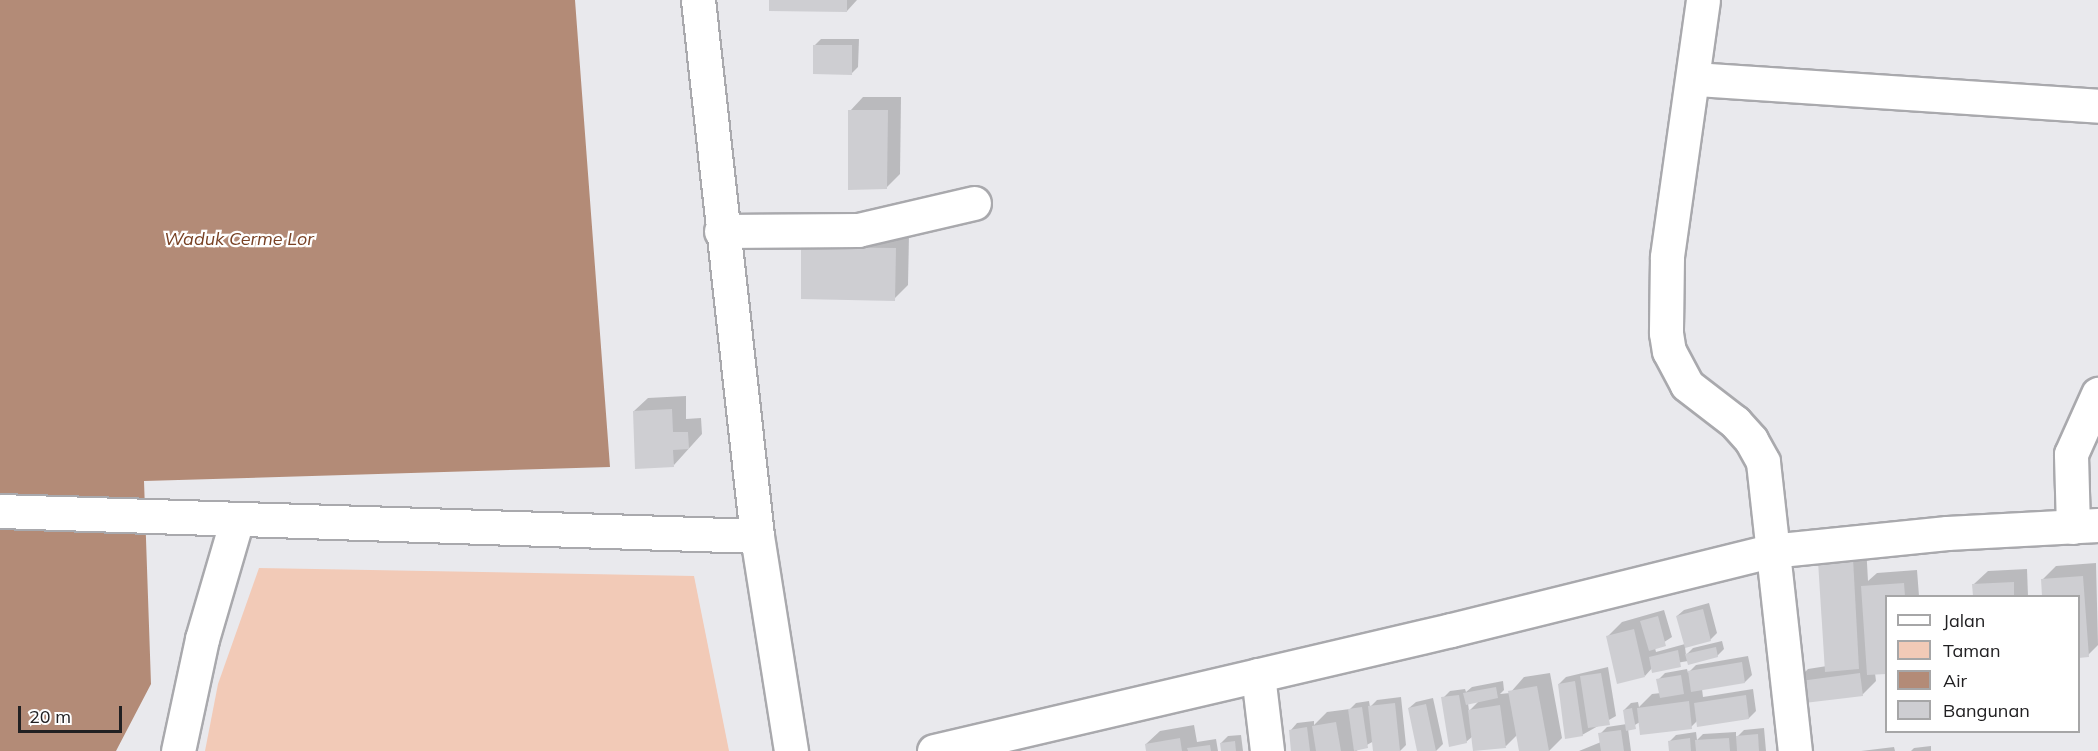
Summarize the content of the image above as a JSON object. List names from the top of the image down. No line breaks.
{"water":["Waduk Cerme Lor"],"legend":["Jalan","Taman","Air","Bangunan"],"scale_bar":"20 m"}
